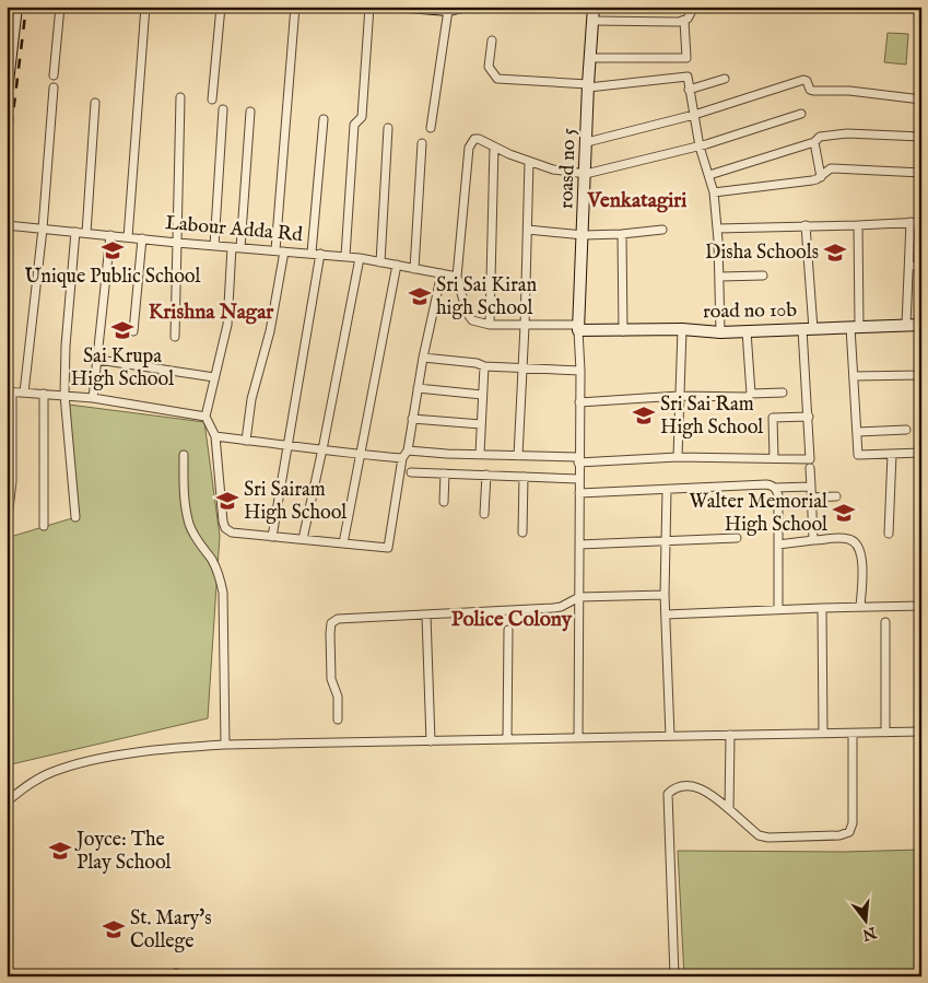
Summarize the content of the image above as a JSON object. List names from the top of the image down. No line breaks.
{"streets":{"street":["roasd no 5","Labour Adda Rd","road no 10b"]},"crossings":[["roasd no 5","road no 10b"]],"districts":["Venkatagiri","Krishna Nagar","Police Colony"],"places":{"school or university":["Unique Public School","Disha Schools","Sri Sai Kiran high School","Sai Krupa High School","Sri Sai Ram High School","Sri Sairam High School","Walter Memorial High School","Joyce: The Play School","St. Mary's College"]},"north":"bottom"}
